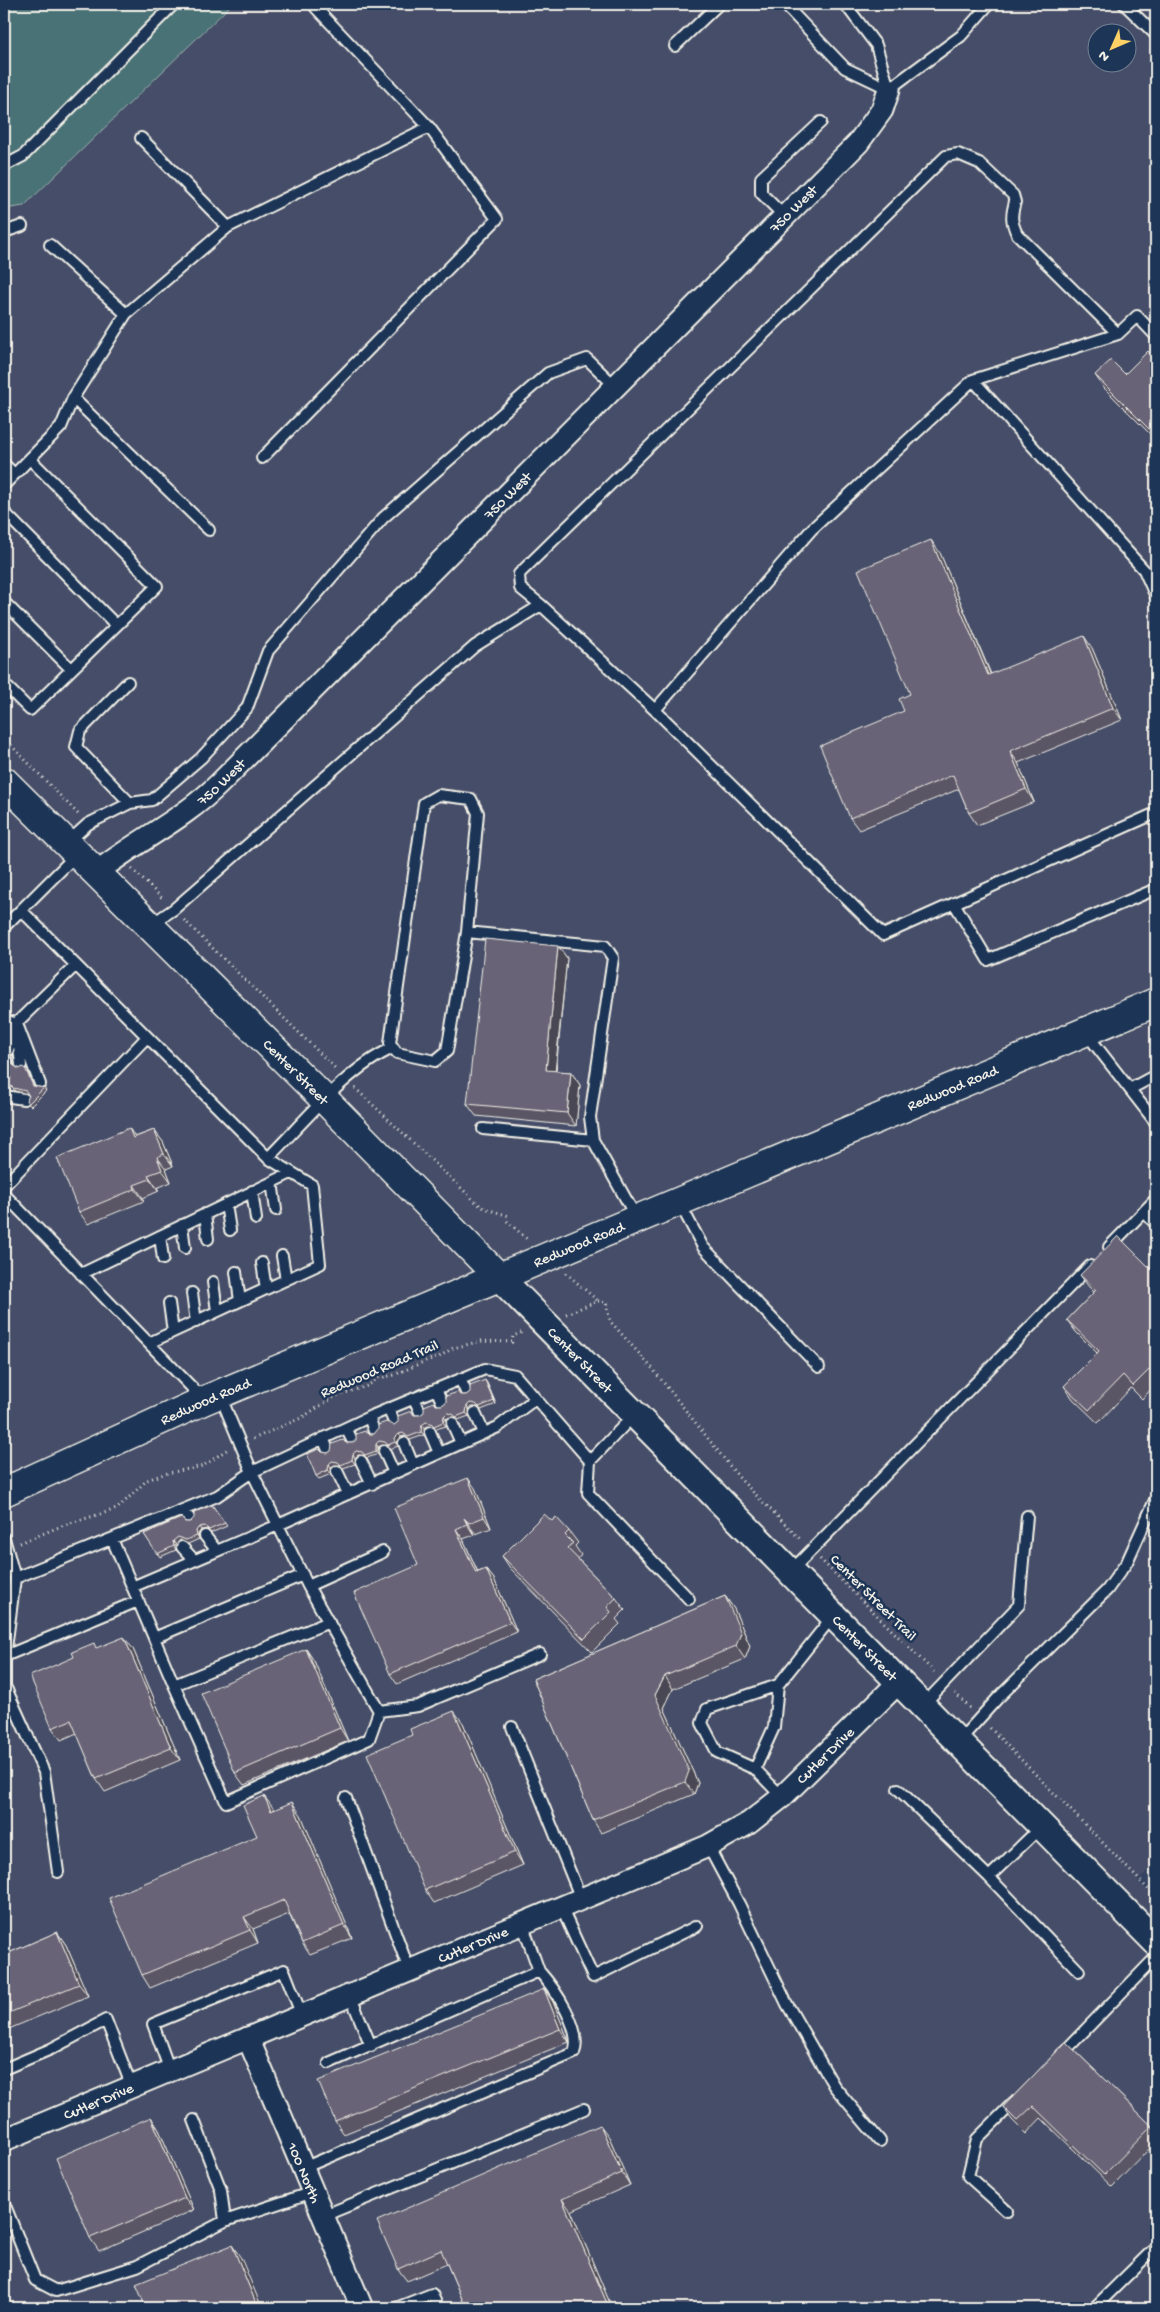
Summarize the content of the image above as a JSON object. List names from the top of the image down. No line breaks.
{"streets":{"main road":["Center Street","Redwood Road"],"street":["750 West","Cutler Drive","100 North"],"path":["Redwood Road Trail","Center Street Trail"]},"crossings":[["750 West","Center Street"],["Center Street","Redwood Road"],["Center Street","Cutler Drive"],["Cutler Drive","100 North"]],"north":"bottom left"}
